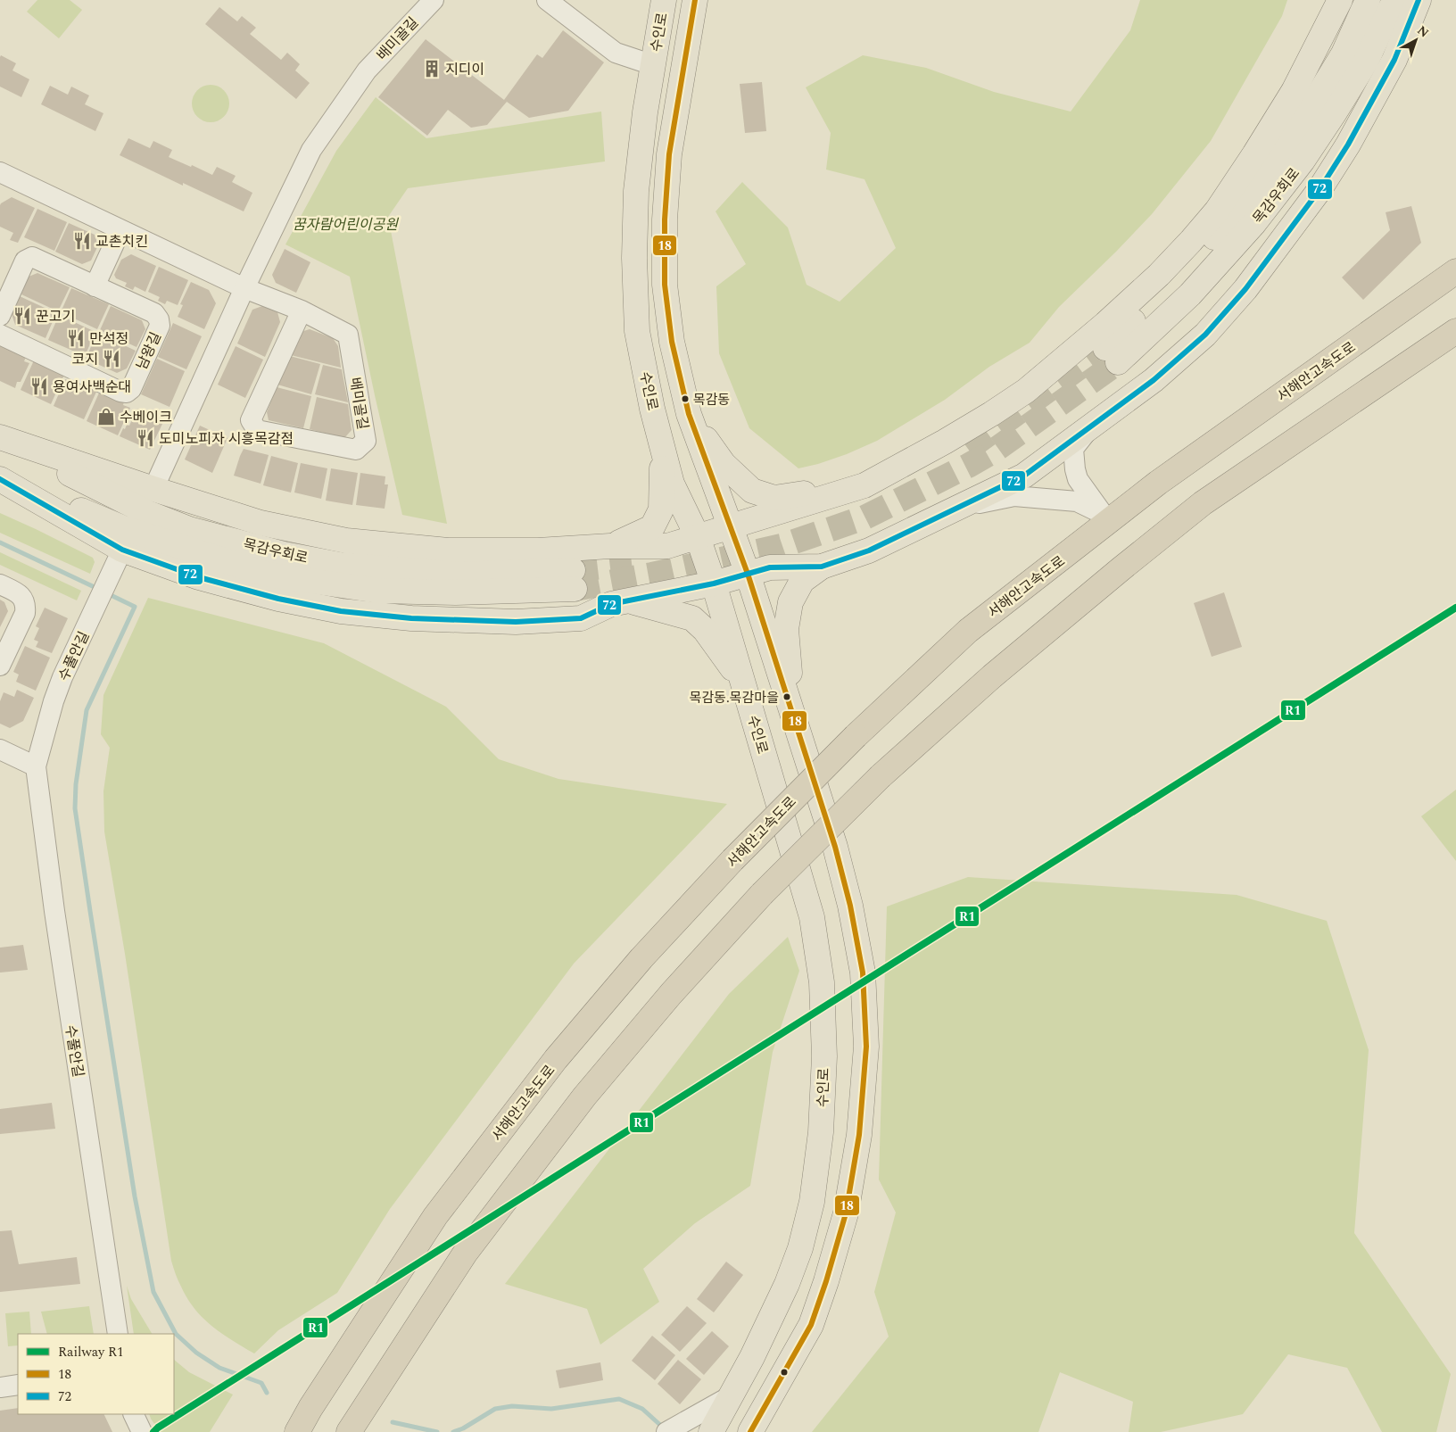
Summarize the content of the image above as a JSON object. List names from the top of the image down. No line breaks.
{"streets":{"highway":["서해안고속도로"],"main road":["수인로","목감우회로"],"street":["배미골길","남왕길","수풀안길"]},"parks":["꿈자람어린이공원"],"places":{"building":["지디이"],"restaurant":["교촌치킨","꾼고기","만석정","코지","용여사백순대","도미노피자 시흥목감점"],"other":["목감동","목감동.목감마을"],"shop":["수베이크"]},"lines":["transit line 18","transit line 72","rail line R1"],"legend":["Railway R1","18","72"],"north":"top right"}
